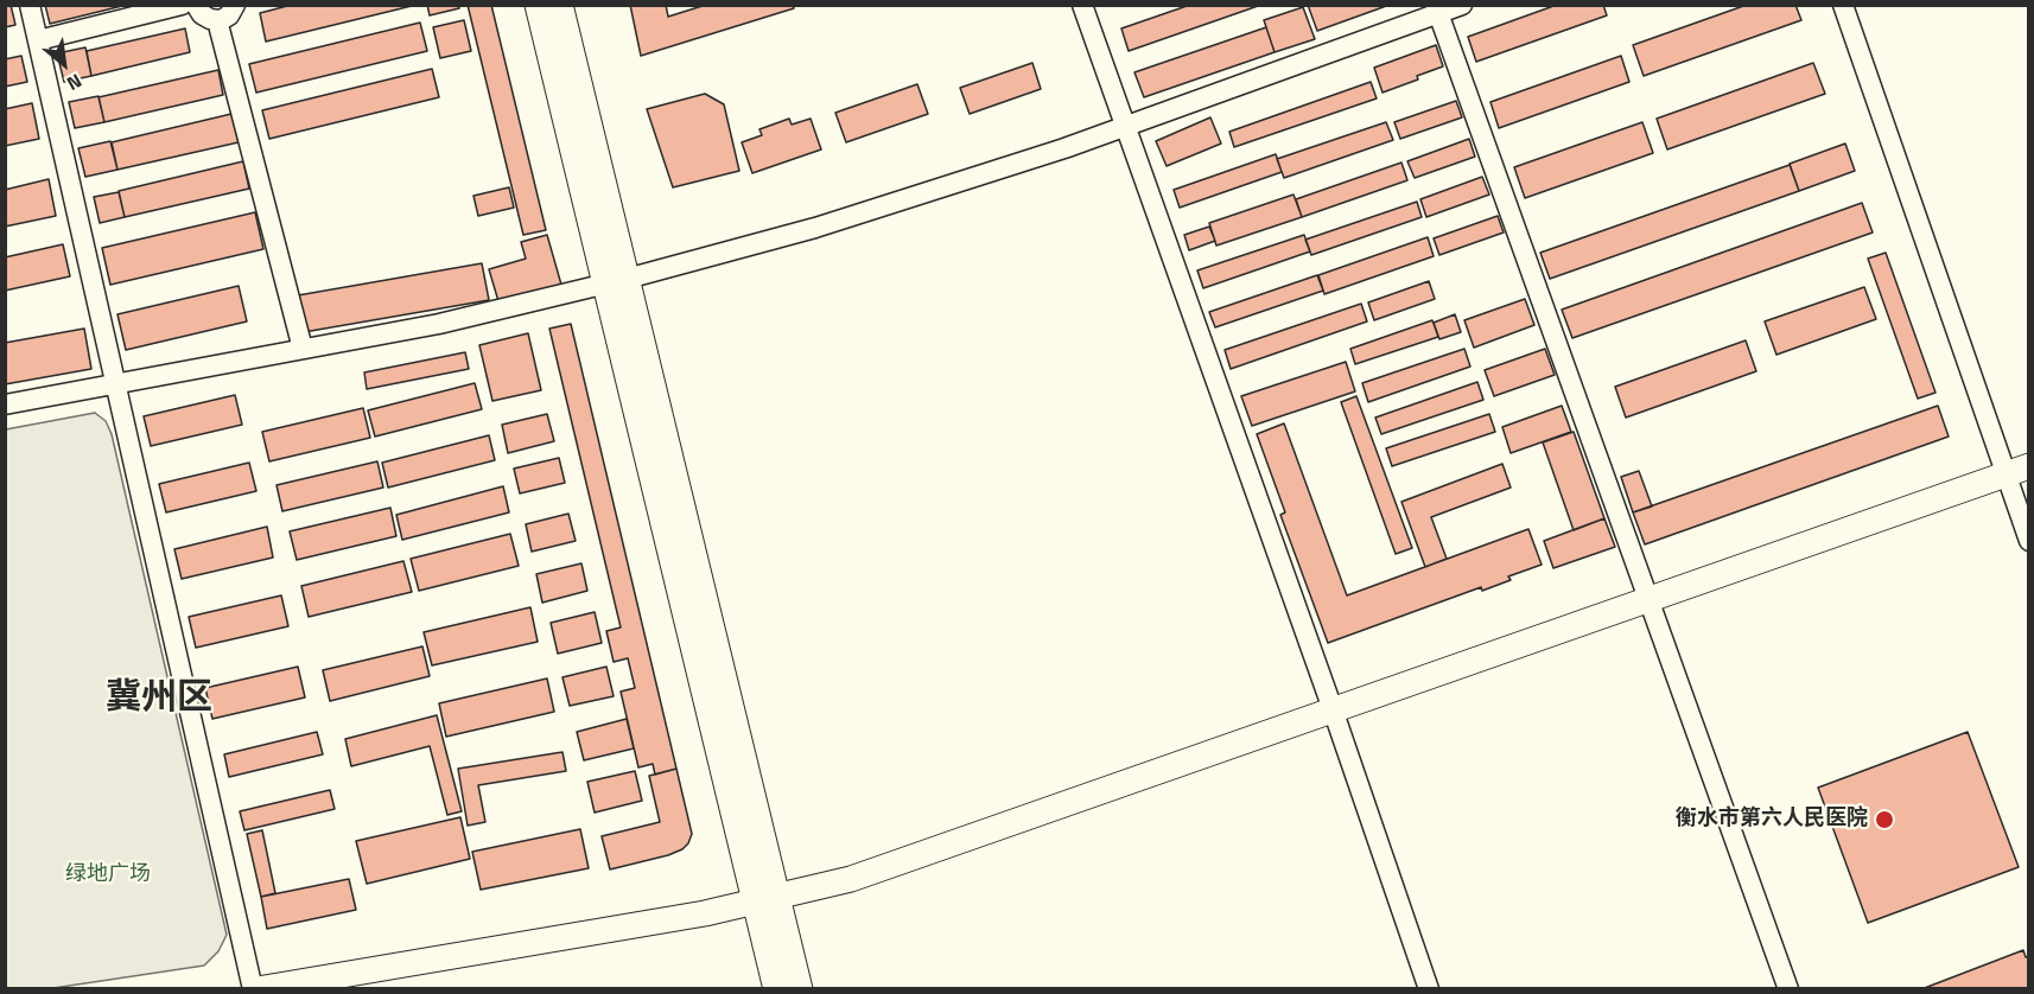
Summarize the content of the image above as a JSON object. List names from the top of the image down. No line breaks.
{"districts":["冀州区"],"parks":["绿地广场"],"places":["衡水市第六人民医院"],"north":"bottom right"}
